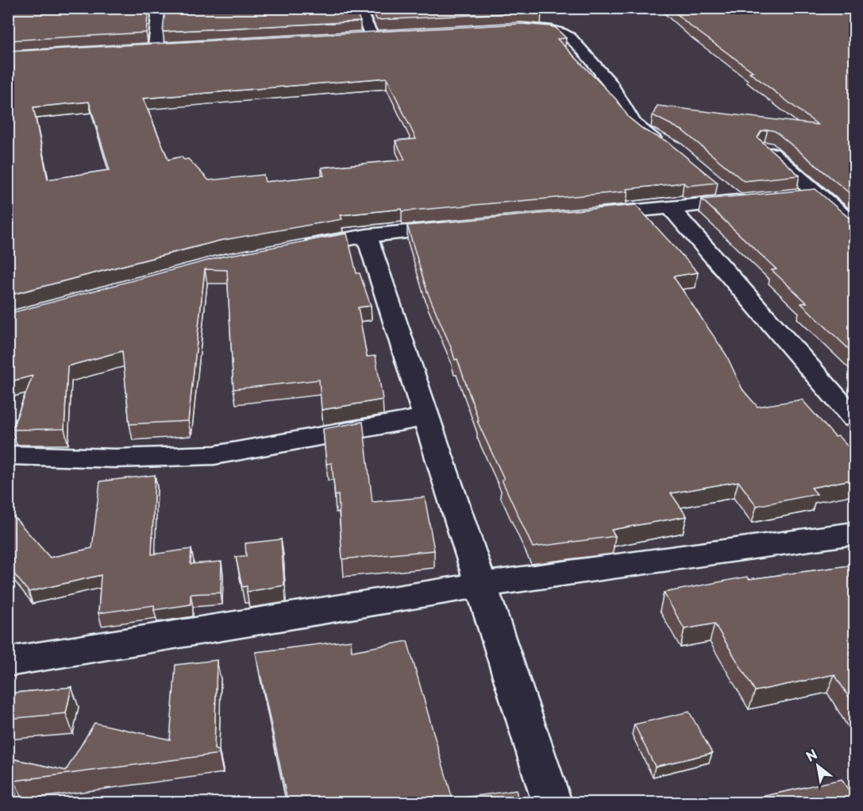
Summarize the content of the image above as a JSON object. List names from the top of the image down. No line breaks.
{"north":"top left"}
